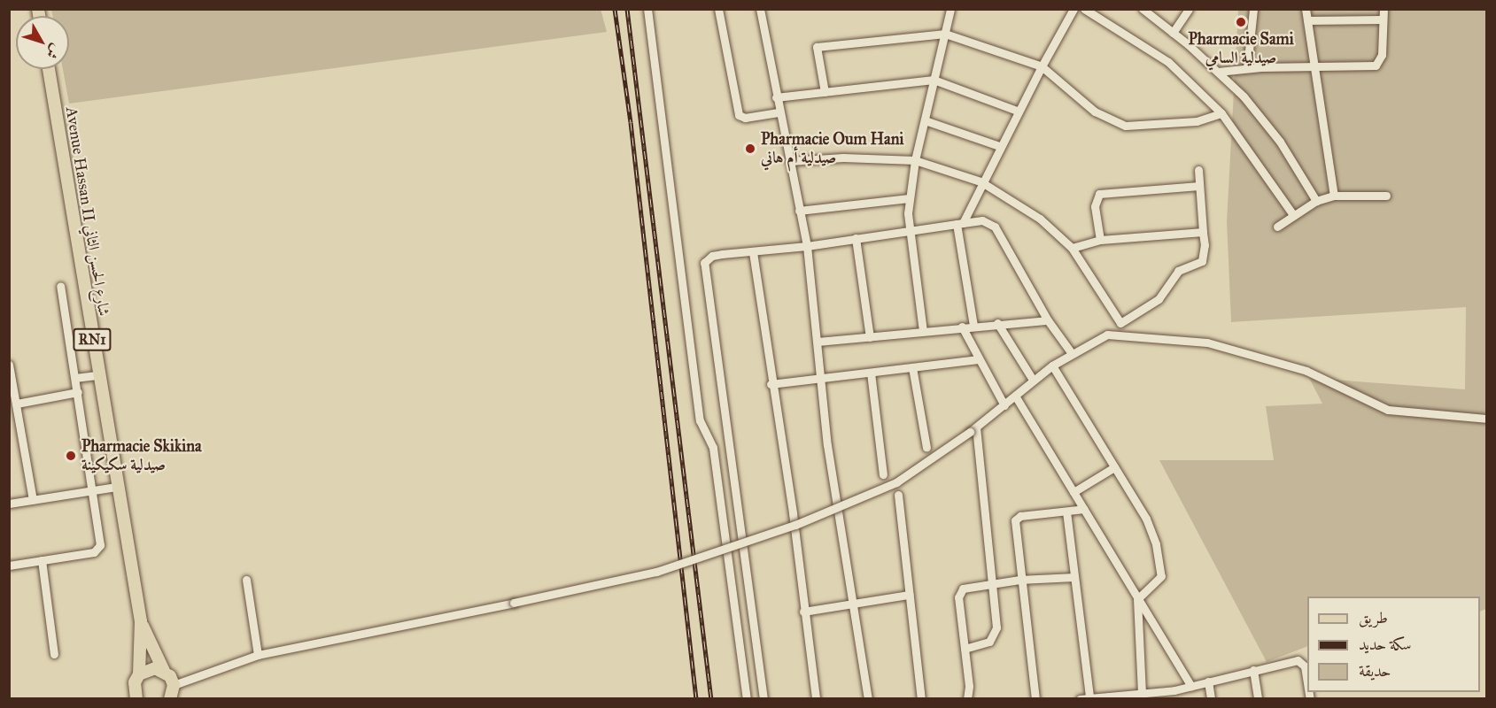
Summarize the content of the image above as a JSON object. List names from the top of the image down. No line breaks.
{"streets":{"main road":["Avenue Hassan II شارع الحسن الثاني","RN1"]},"crossings":[["Avenue Hassan II شارع الحسن الثاني","RN1"]],"places":["Pharmacie Sami صيدلية السامي","Pharmacie Oum Hani صيدلية أم هاني","Pharmacie Skikina صيدلية سكيكينة"],"legend":["طريق","سكة حديد","حديقة"],"north":"bottom right"}
